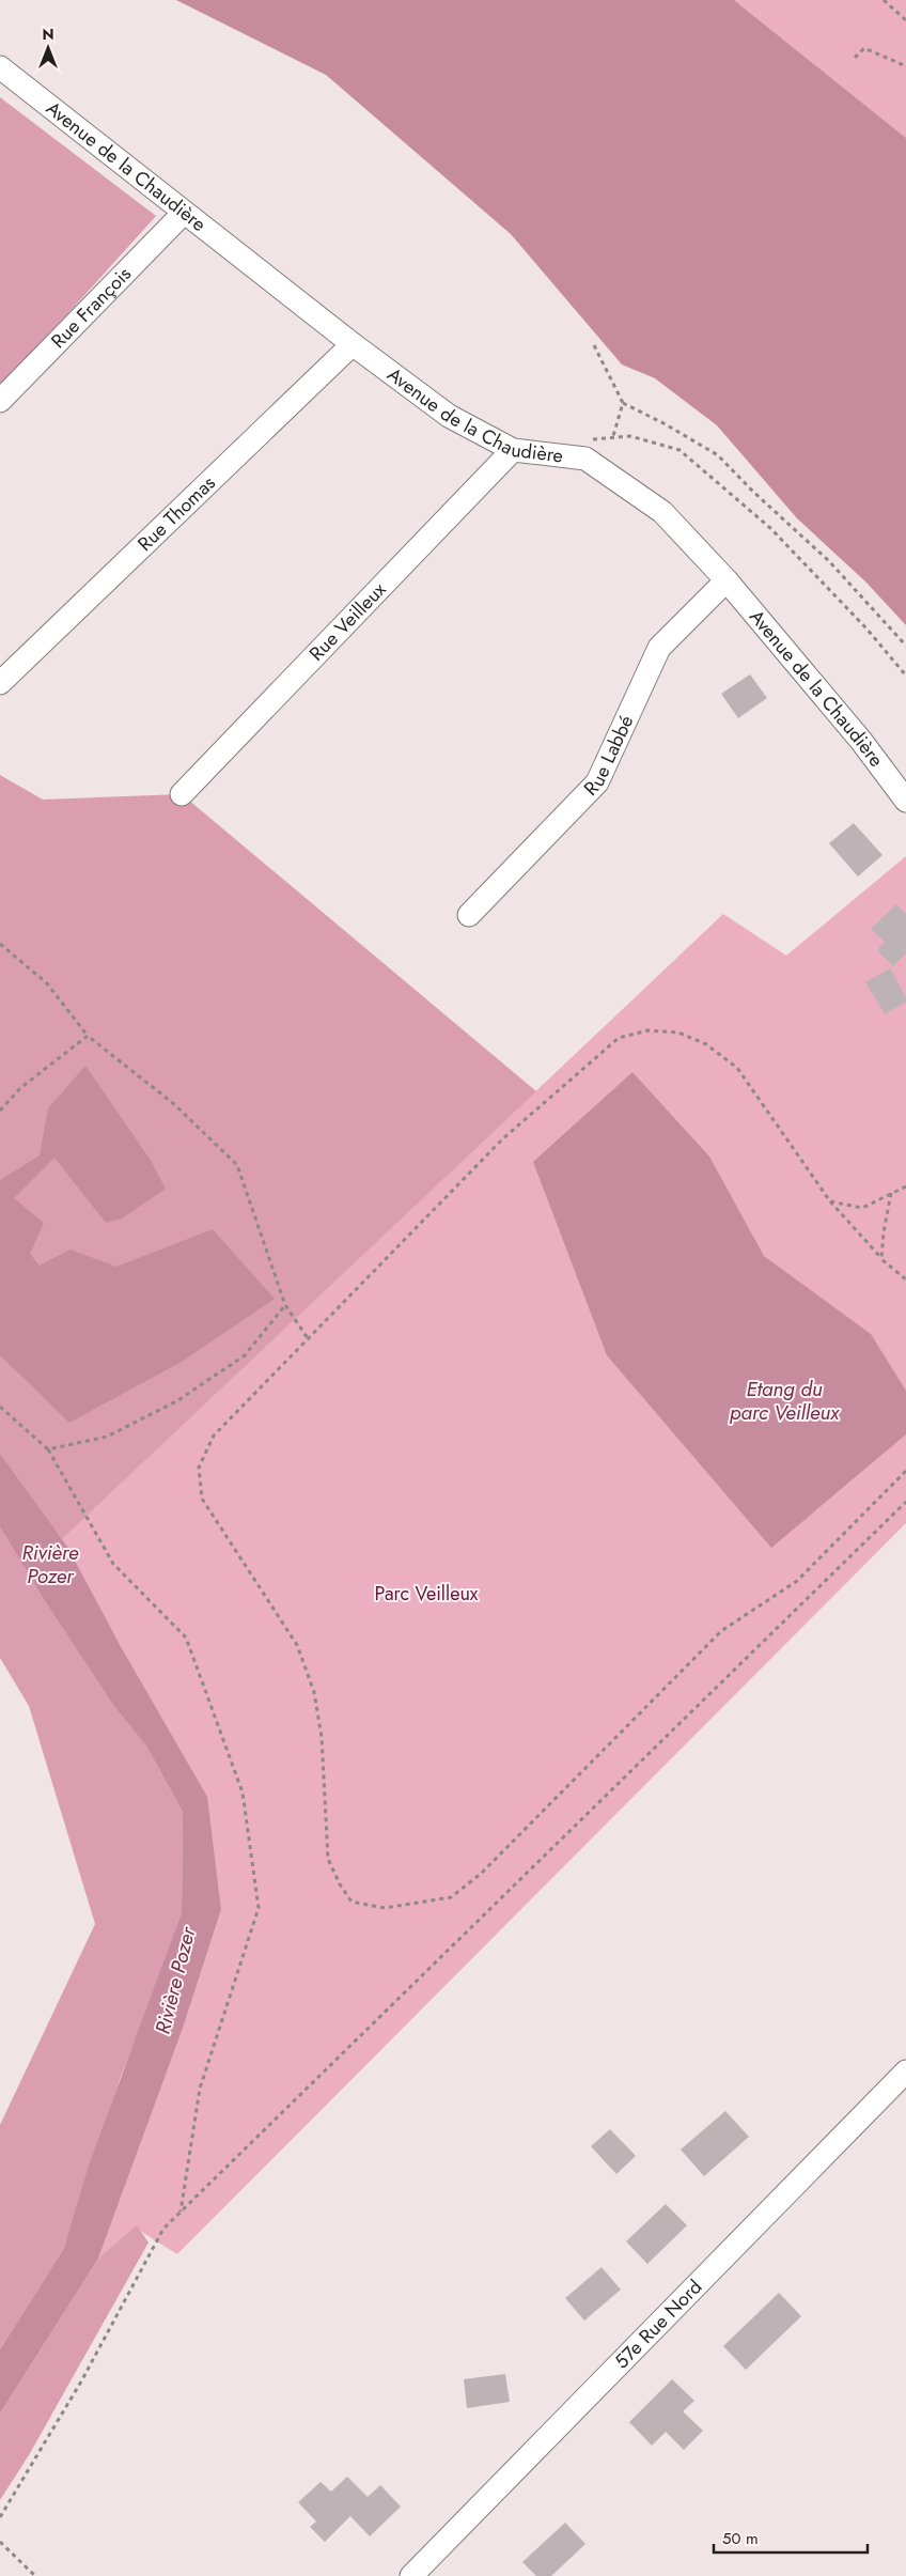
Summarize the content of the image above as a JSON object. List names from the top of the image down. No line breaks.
{"streets":{"street":["Avenue de la Chaudière","Rue François","Rue Thomas","Rue Veilleux","Rue Labbé","57e Rue Nord"]},"crossings":[["Avenue de la Chaudière","Rue François"],["Avenue de la Chaudière","Rue Thomas"],["Avenue de la Chaudière","Rue Veilleux"],["Avenue de la Chaudière","Rue Labbé"]],"water":["Etang du parc Veilleux","Rivière Pozer"],"parks":["Parc Veilleux"],"scale_bar":"50 m","north":"top"}
